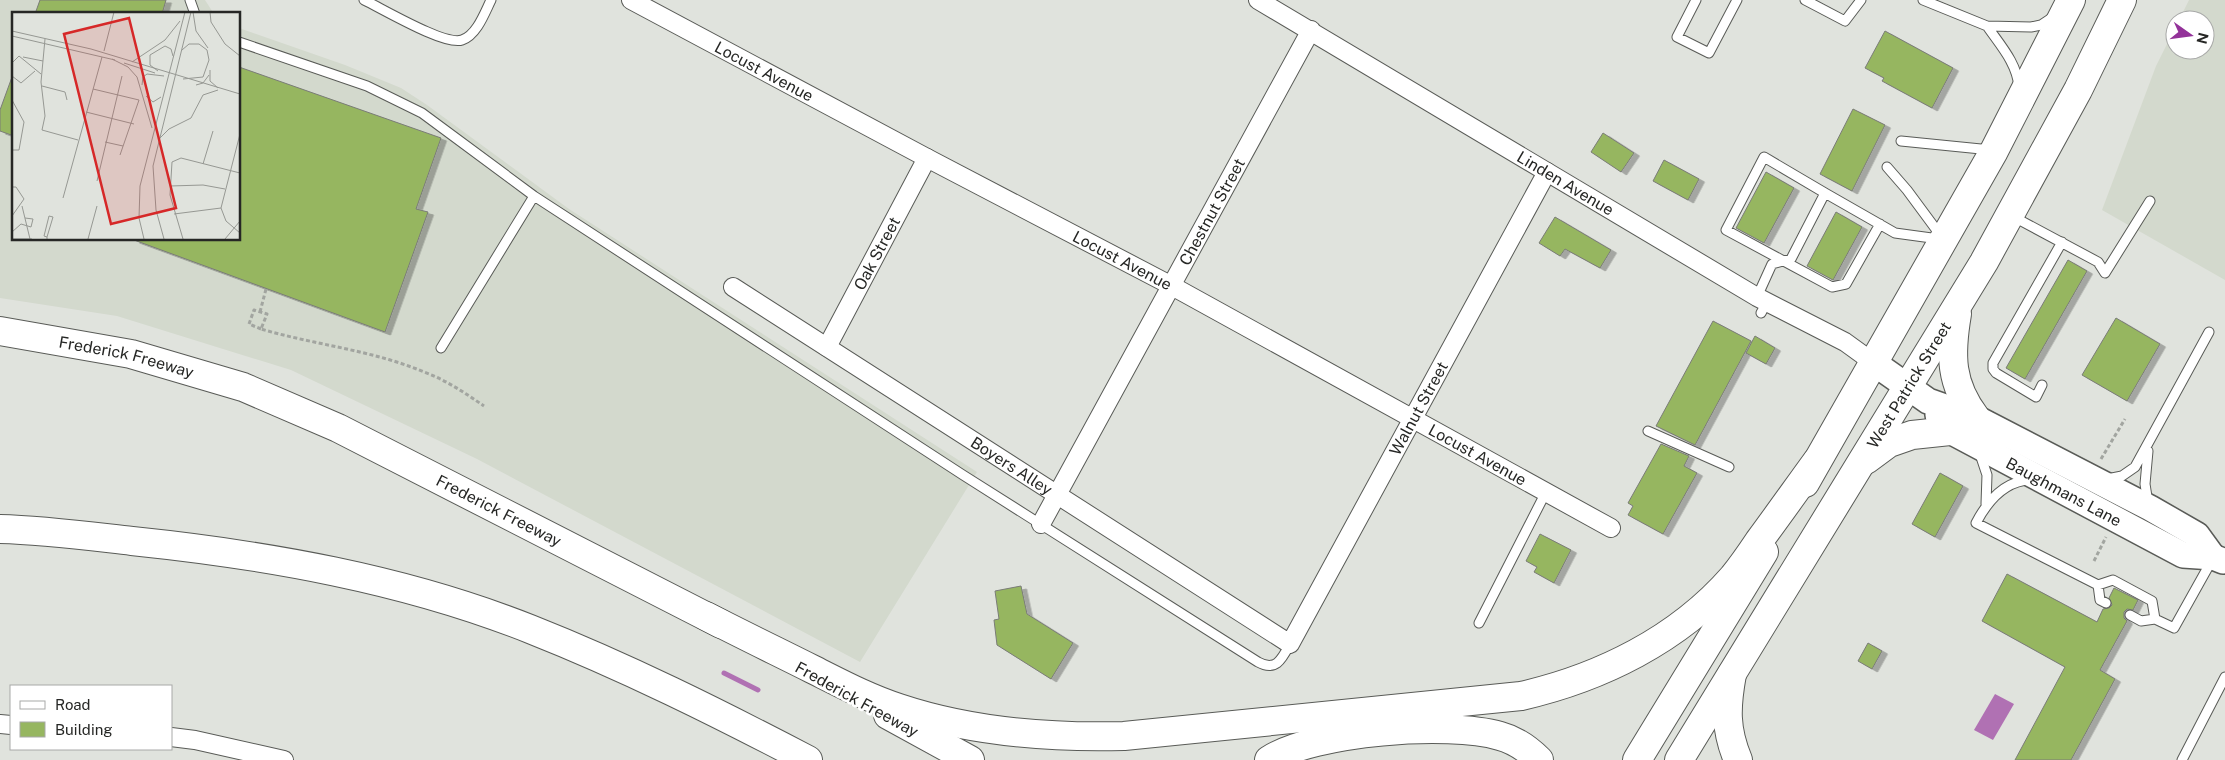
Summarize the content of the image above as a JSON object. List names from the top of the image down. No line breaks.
{"streets":{"main road":["Frederick Freeway","West Patrick Street","Baughmans Lane"],"street":["Locust Avenue","Linden Avenue","Chestnut Street","Oak Street","Walnut Street","Boyers Alley"]},"crossings":[["Locust Avenue","Chestnut Street"],["Locust Avenue","Oak Street"],["Locust Avenue","Walnut Street"],["Linden Avenue","Chestnut Street"],["Linden Avenue","Walnut Street"],["Linden Avenue","Baughmans Lane"],["Chestnut Street","Boyers Alley"],["Oak Street","Boyers Alley"],["West Patrick Street","Baughmans Lane"],["Walnut Street","Boyers Alley"]],"legend":["Road","Building"],"north":"right"}
